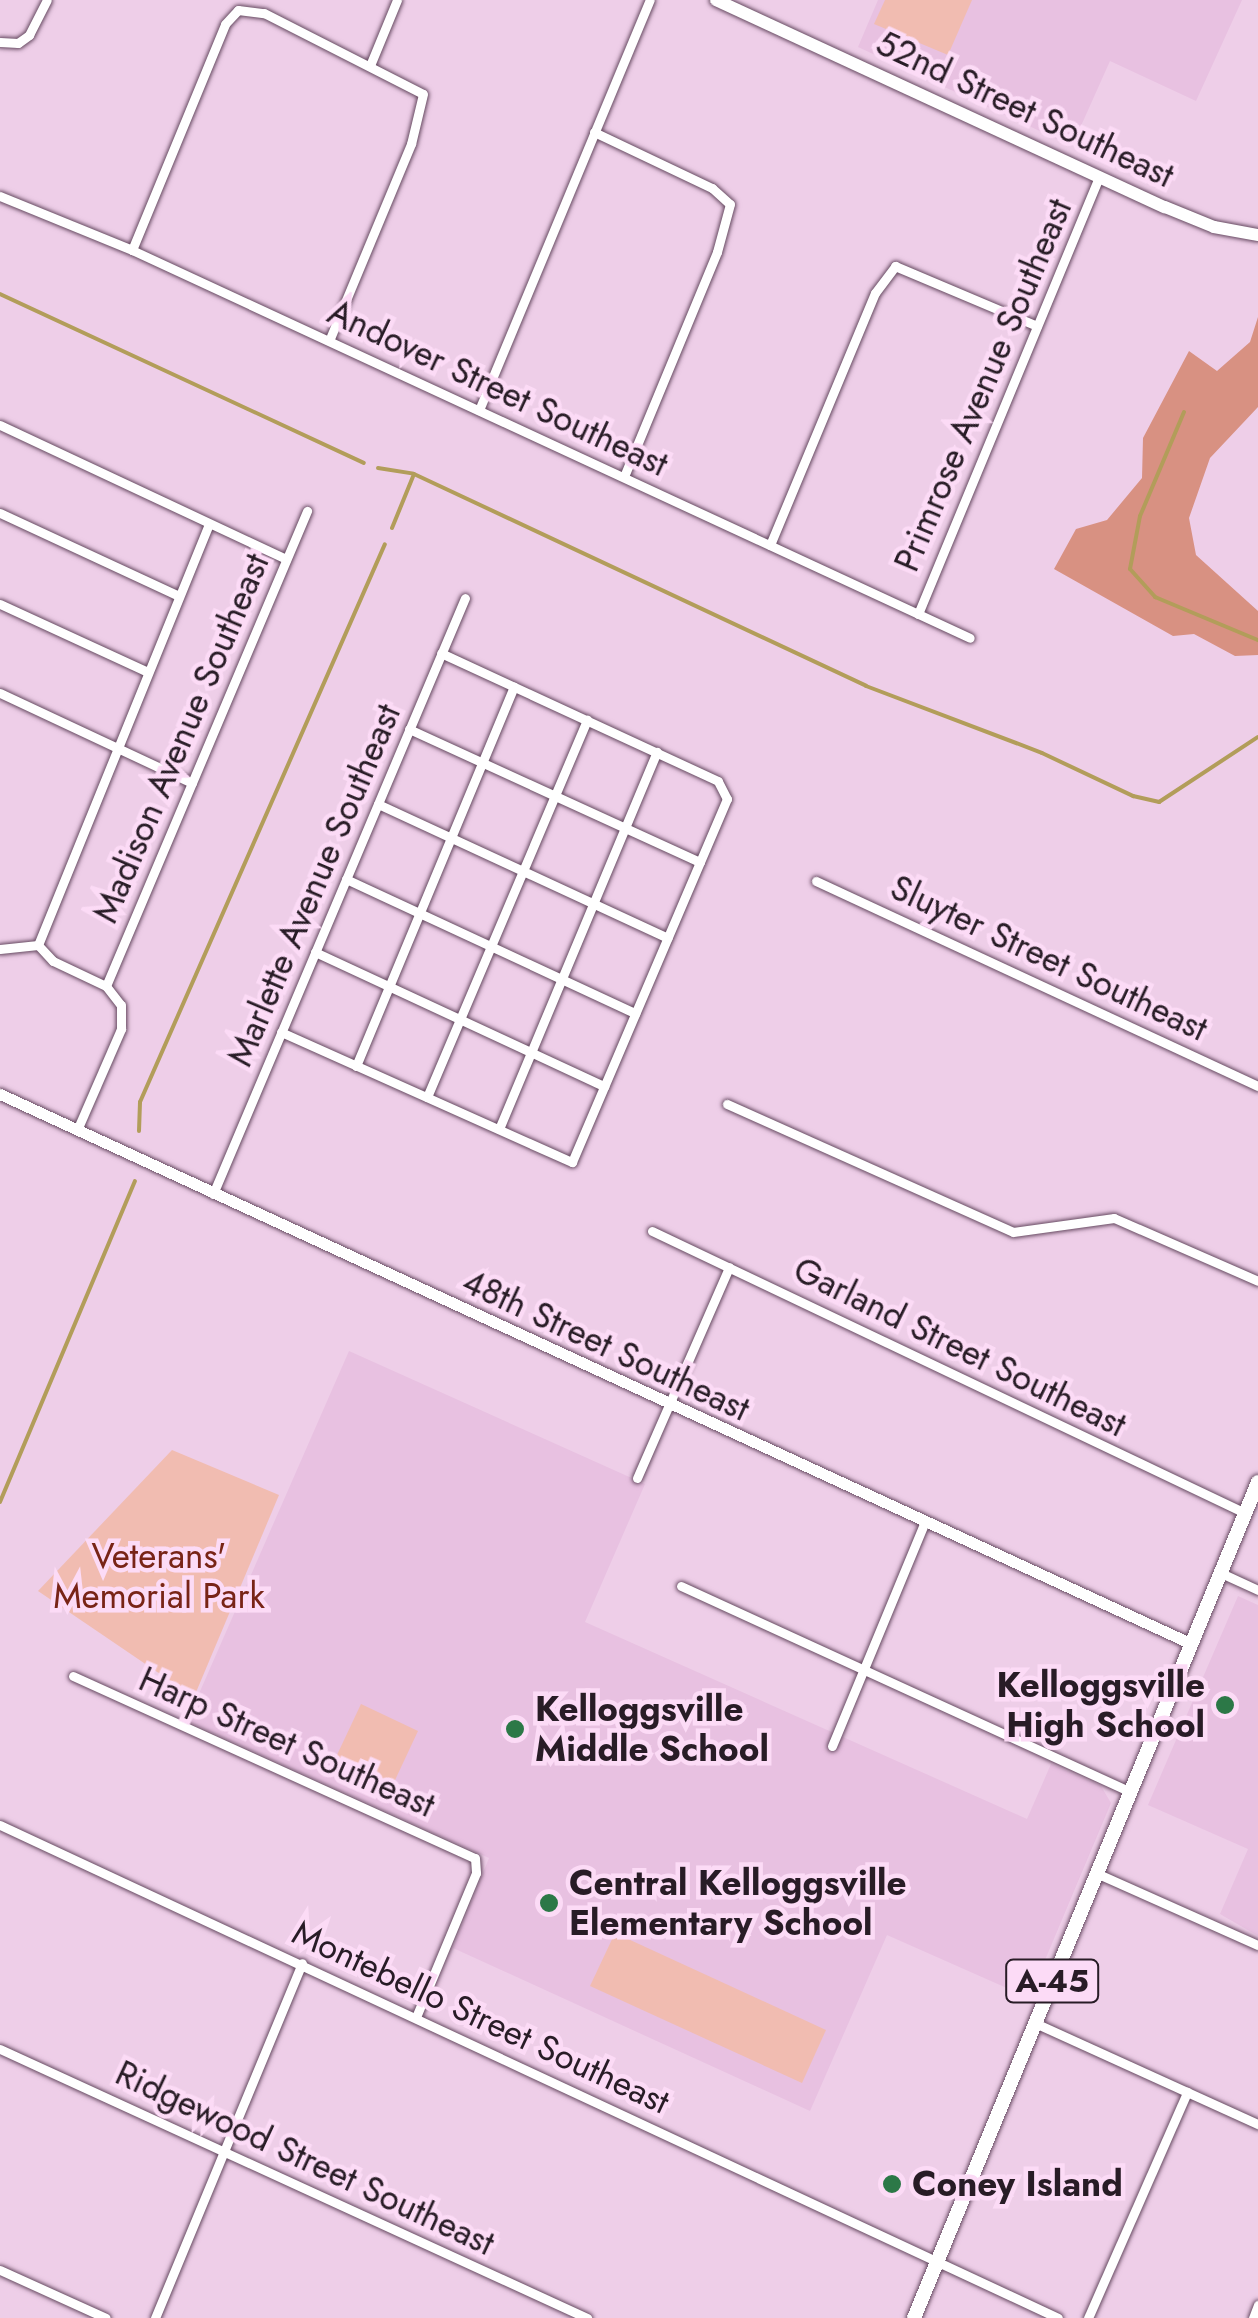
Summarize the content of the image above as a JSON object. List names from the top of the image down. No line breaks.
{"streets":{"main road":["52nd Street Southeast","A-45"],"street":["Primrose Avenue Southeast","Andover Street Southeast","Madison Avenue Southeast","Marlette Avenue Southeast","Sluyter Street Southeast","48th Street Southeast","Garland Street Southeast","Harp Street Southeast","Montebello Street Southeast","Ridgewood Street Southeast"]},"crossings":[["52nd Street Southeast","Primrose Avenue Southeast"],["Primrose Avenue Southeast","Andover Street Southeast"],["Marlette Avenue Southeast","48th Street Southeast"],["48th Street Southeast","A-45"],["Garland Street Southeast","A-45"],["Harp Street Southeast","Montebello Street Southeast"],["A-45","Montebello Street Southeast"]],"parks":["Veterans' Memorial Park"],"places":["Kelloggsville High School","Kelloggsville Middle School","Central Kelloggsville Elementary School","Coney Island"]}
